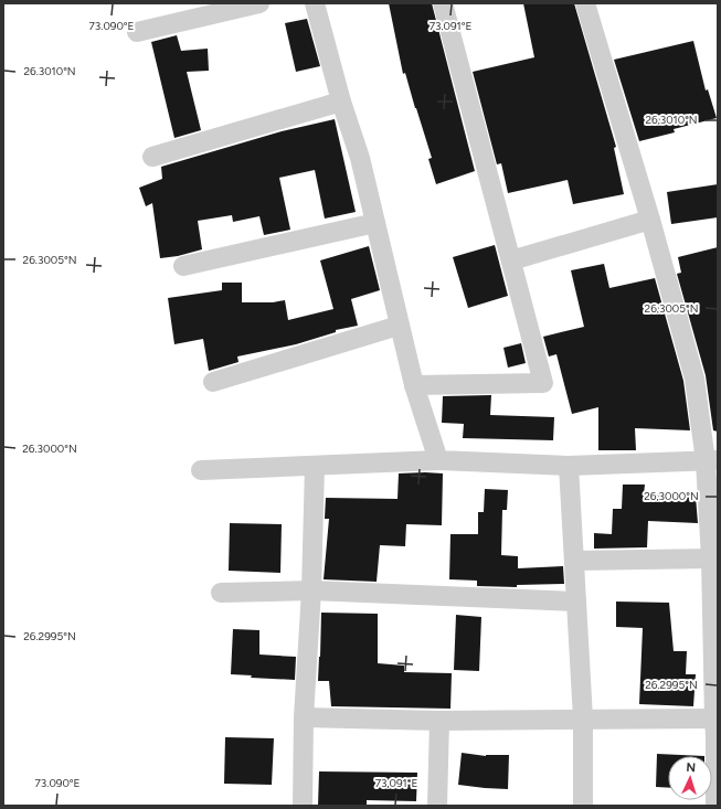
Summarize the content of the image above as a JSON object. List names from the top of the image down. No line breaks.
{"north":"top","coordinates":["73.090°E","73.091°E","26.3010°N","26.3005°N","26.3000°N","26.2995°N"]}
